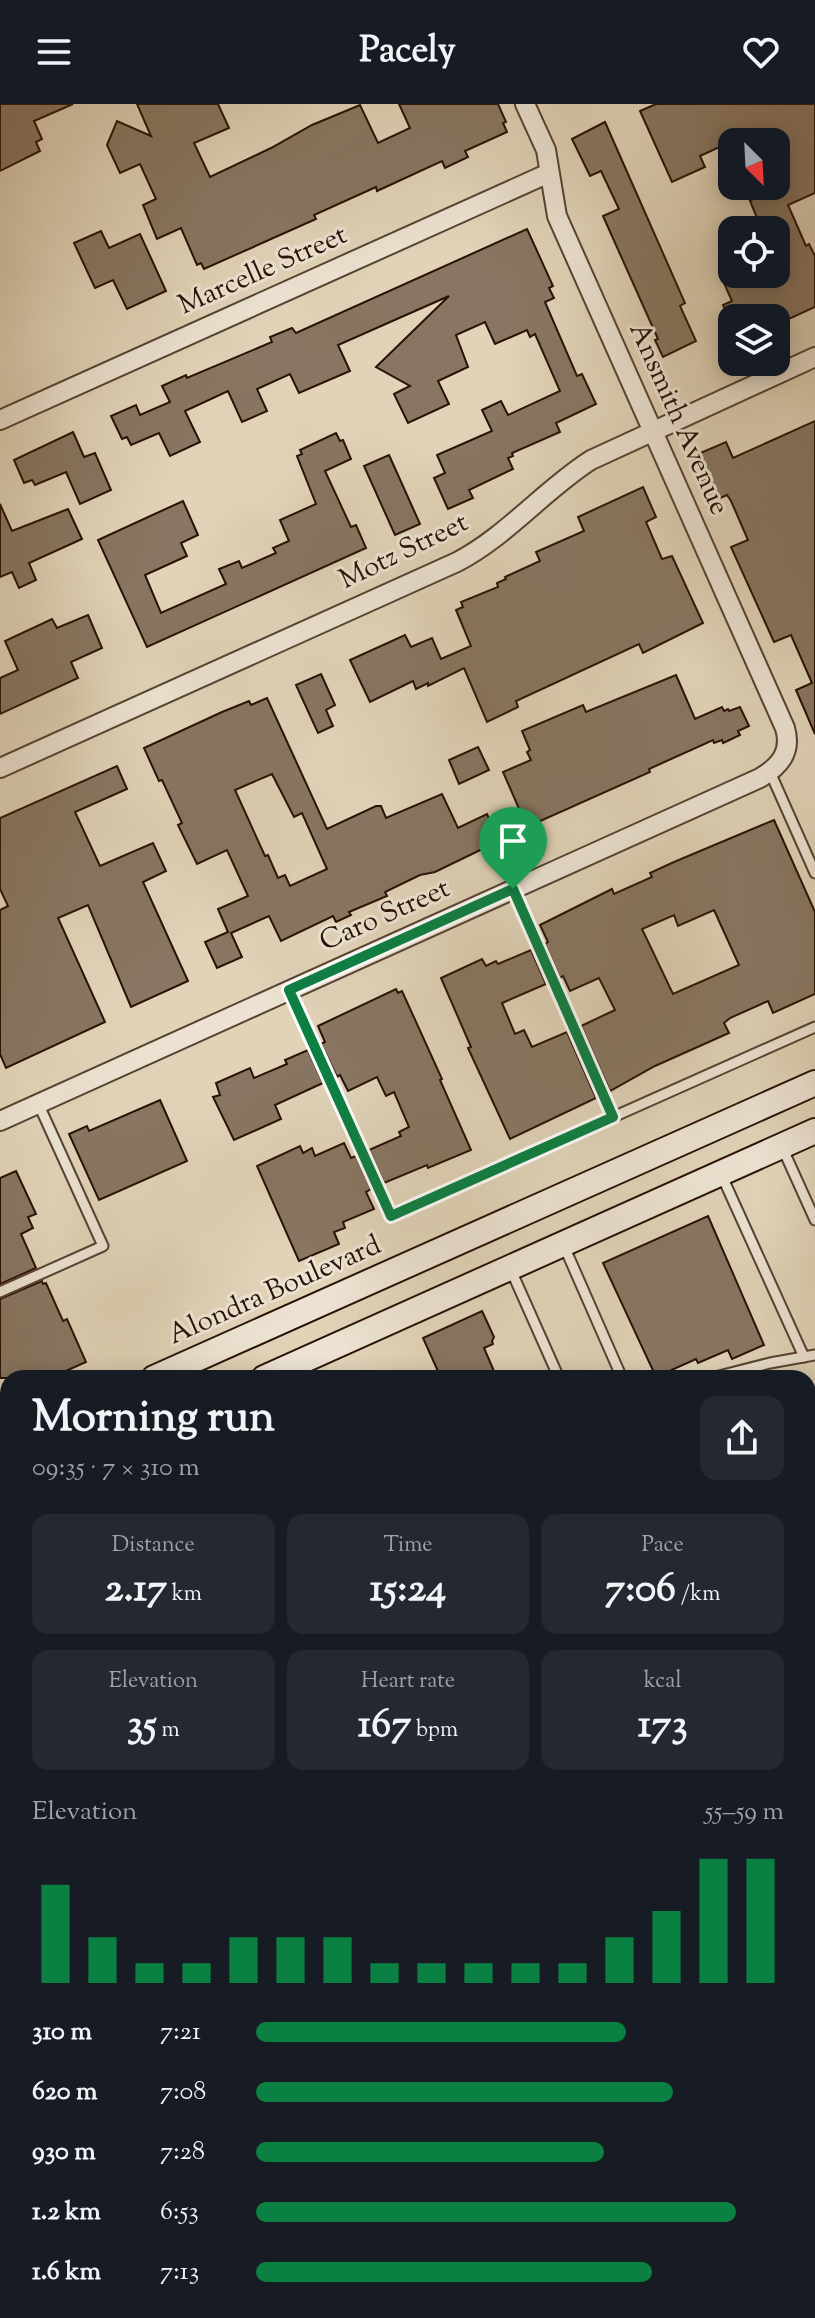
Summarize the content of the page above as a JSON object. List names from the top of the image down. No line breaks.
{"streets":{"main road":["Alondra Boulevard"],"street":["Marcelle Street","Ansmith Avenue","Motz Street","Caro Street"]},"crossings":[["Marcelle Street","Ansmith Avenue"],["Ansmith Avenue","Motz Street"],["Ansmith Avenue","Caro Street"]],"north":"bottom right","page":{"header":"Pacely","heading":["Morning run","09:35 · 7 × 310 m"],"stats":[["Distance","2.17 km"],["Time","15:24"],["Pace","7:06 /km"],["Elevation","35 m"],["Heart rate","167 bpm"],["kcal","173"]],"chart":["Elevation","55–59 m"],"list":[{"name":"310 m","note":"7:21"},{"name":"620 m","note":"7:08"},{"name":"930 m","note":"7:28"},{"name":"1.2 km","note":"6:53"},{"name":"1.6 km","note":"7:13"}]}}
